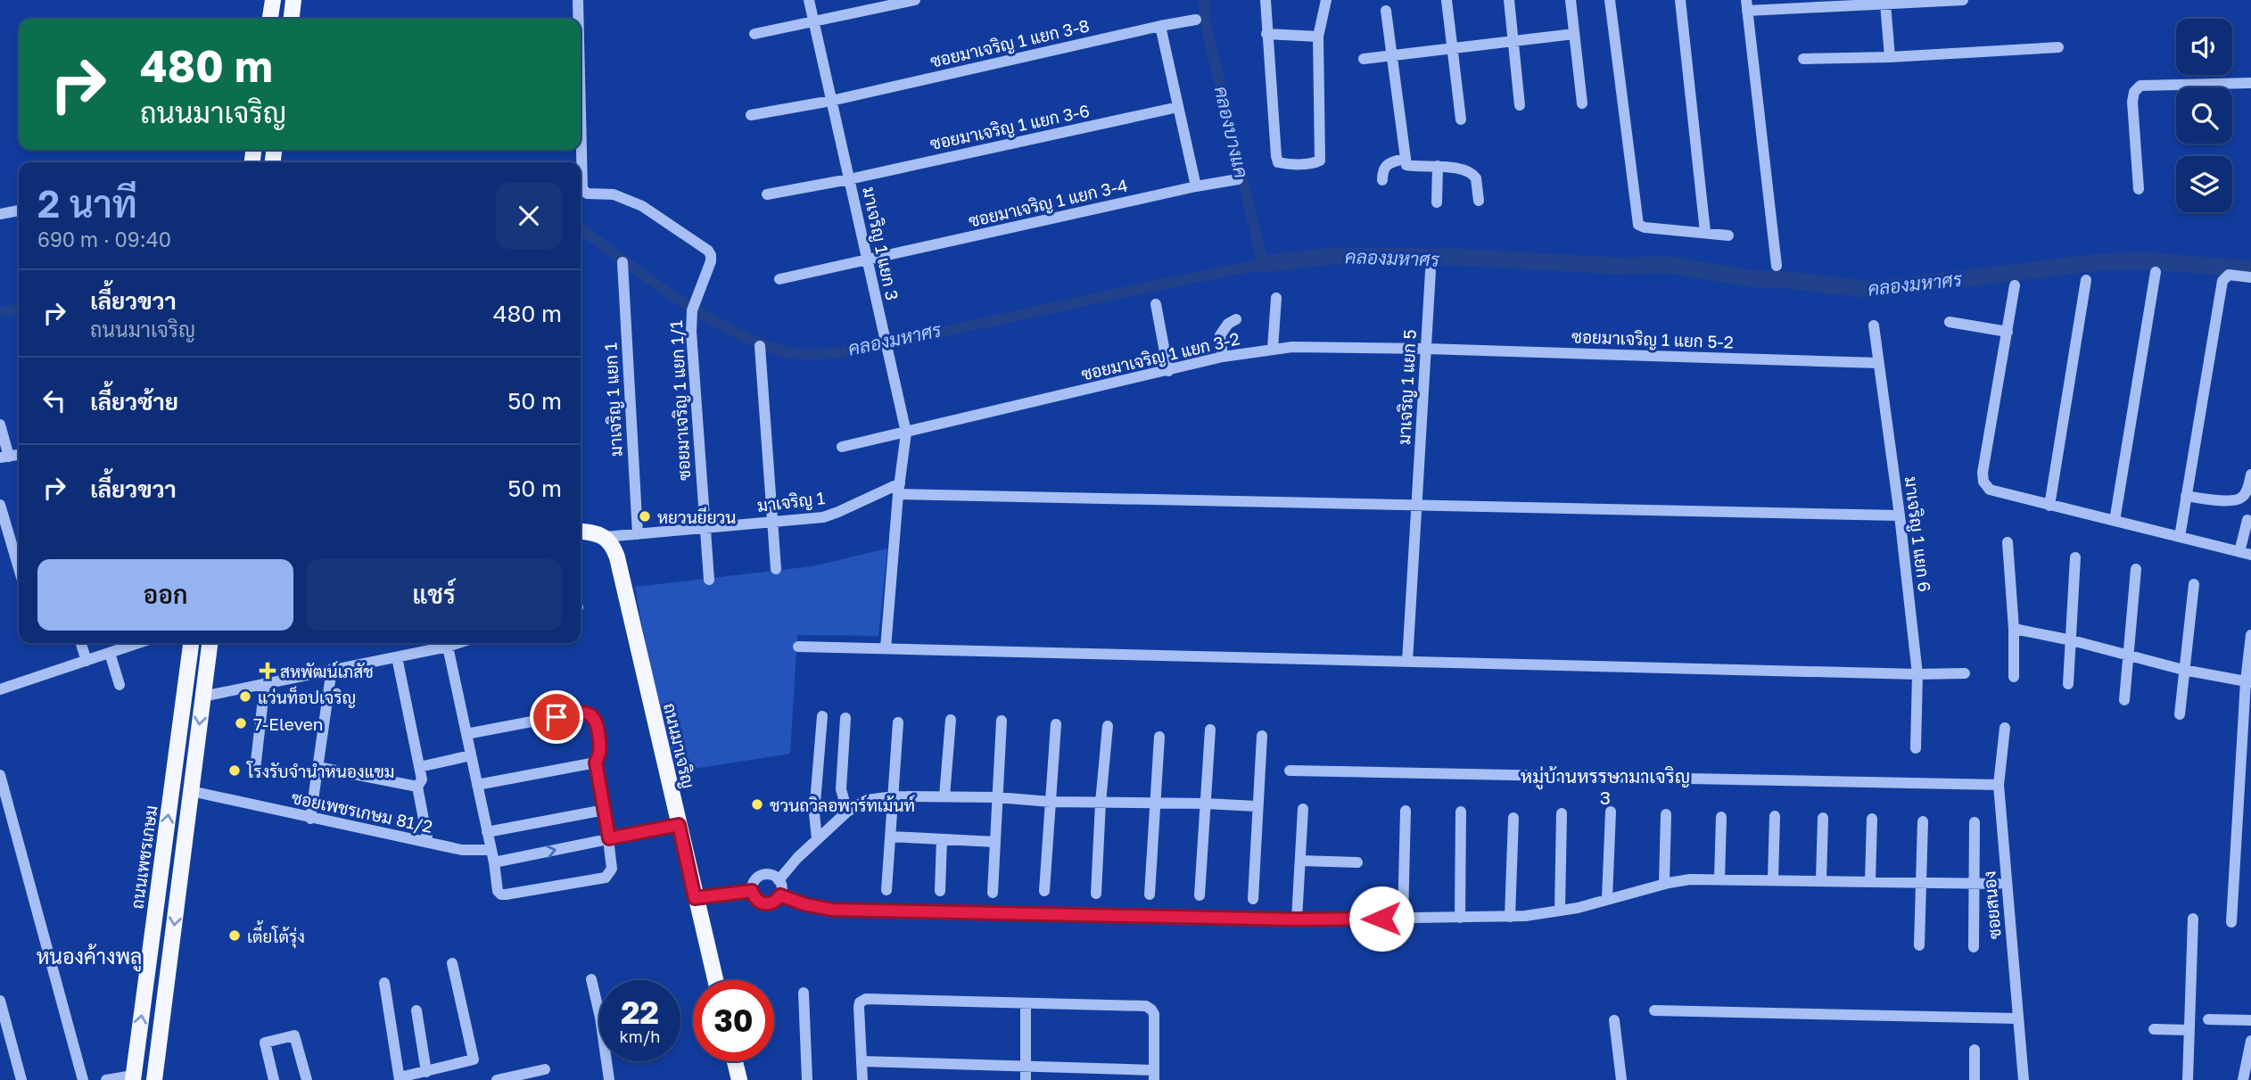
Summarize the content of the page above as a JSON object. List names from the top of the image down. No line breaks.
{"streets":{"main road":["ถนนมาเจริญ","ถนนเพชรเกษม"],"street":["ซอยมาเจริญ 1 แยก 3-8","ซอยมาเจริญ 1 แยก 3-6","ซอยมาเจริญ 1 แยก 3-4","มาเจริญ 1 แยก 3","ซอยมาเจริญ 1 แยก 5-2","ซอยมาเจริญ 1 แยก 3-2","มาเจริญ 1 แยก 5","มาเจริญ 1 แยก 1","ซอยมาเจริญ 1 แยก 1/1","มาเจริญ 1","มาเจริญ 1 แยก 6","ซอยเพชรเกษม 81/2","ซอยสนอง"]},"crossings":[["ซอยมาเจริญ 1 แยก 3-8","มาเจริญ 1 แยก 3"],["ซอยมาเจริญ 1 แยก 3-6","มาเจริญ 1 แยก 3"],["ซอยมาเจริญ 1 แยก 3-4","มาเจริญ 1 แยก 3"],["มาเจริญ 1 แยก 3","ซอยมาเจริญ 1 แยก 3-2"],["มาเจริญ 1 แยก 3","มาเจริญ 1"],["ซอยมาเจริญ 1 แยก 5-2","ซอยมาเจริญ 1 แยก 3-2"],["ซอยมาเจริญ 1 แยก 5-2","มาเจริญ 1 แยก 5"],["ซอยมาเจริญ 1 แยก 5-2","มาเจริญ 1 แยก 6"],["ซอยมาเจริญ 1 แยก 3-2","มาเจริญ 1 แยก 5"],["มาเจริญ 1 แยก 1","มาเจริญ 1"],["ซอยมาเจริญ 1 แยก 1/1","มาเจริญ 1"],["มาเจริญ 1","ถนนมาเจริญ"]],"districts":["หมู่บ้านหรรษามาเจริญ 3","หนองค้างพลู"],"water":["คลองบางแค","คลองมหาศร"],"places":{"other":["หยวนยียวน","แว่นท็อปเจริญ","7-Eleven","โรงรับจำนำหนองแขม","ชวนถวิลอพาร์ทเม้นท์","เตี้ยโต้รุ่ง"],"health":["สหพัฒน์เภสัช"]},"page":{"turn":["480 m","ถนนมาเจริญ"],"heading":["2 นาที","690 m · 09:40"],"list":[{"name":"เลี้ยวขวา","note":"ถนนมาเจริญ","value":"480 m"},{"name":"เลี้ยวซ้าย","value":"50 m"},{"name":"เลี้ยวขวา","value":"50 m"}],"buttons":["ออก","แชร์"],"speed":"22 km/h","limit":"30"}}
